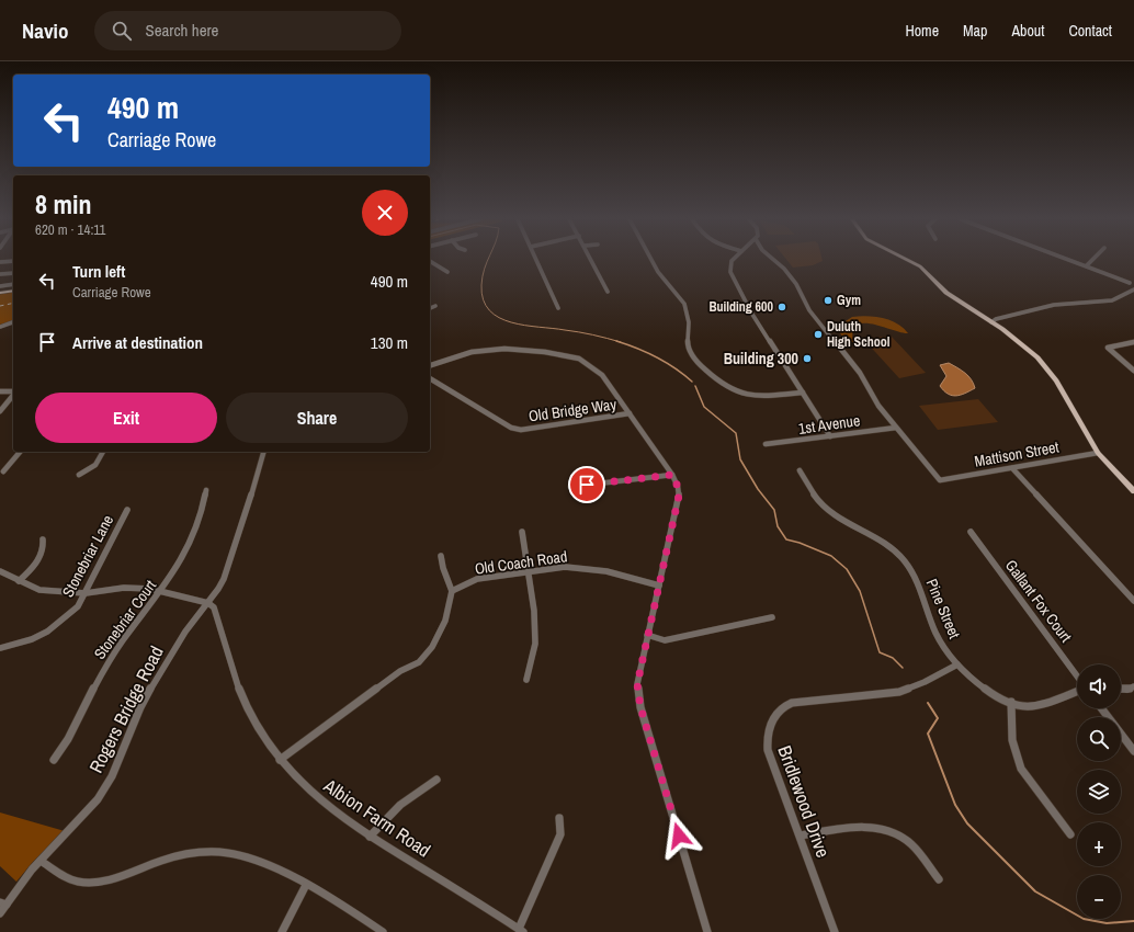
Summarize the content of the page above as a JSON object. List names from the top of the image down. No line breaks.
{"streets":{"street":["Old Bridge Way","1st Avenue","Mattison Street","Stonebriar Lane","Old Coach Road","Gallant Fox Court","Pine Street","Stonebriar Court","Rogers Bridge Road","Bridlewood Drive","Albion Farm Road"]},"crossings":[["1st Avenue","Mattison Street"],["Pine Street","Bridlewood Drive"],["Rogers Bridge Road","Albion Farm Road"]],"places":["Gym","Building 600","Duluth High School","Building 300"],"page":{"header":"Navio","search":"Search here","nav":["Home","Map","About","Contact"],"turn":["490 m","Carriage Rowe"],"heading":["8 min","620 m · 14:11"],"list":[{"name":"Turn left","note":"Carriage Rowe","value":"490 m"},{"name":"Arrive at destination","value":"130 m"}],"buttons":["Exit","Share"],"map_buttons":["+","−"]}}
